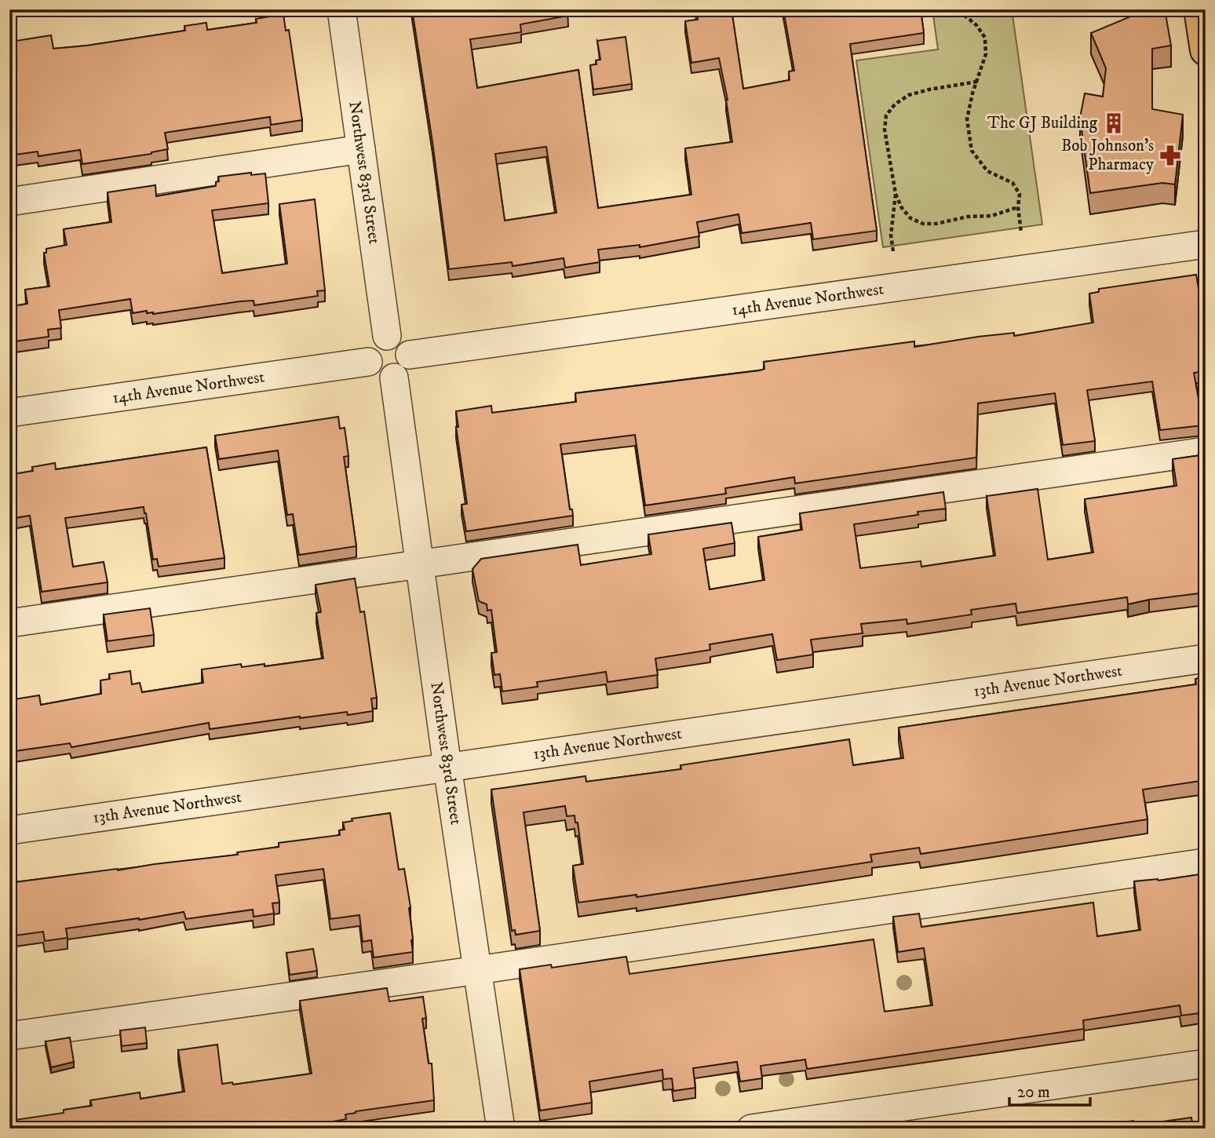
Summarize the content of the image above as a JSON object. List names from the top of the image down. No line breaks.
{"streets":{"street":["Northwest 83rd Street","14th Avenue Northwest","13th Avenue Northwest"]},"crossings":[["Northwest 83rd Street","14th Avenue Northwest"],["Northwest 83rd Street","13th Avenue Northwest"]],"places":{"building":["The GJ Building"],"pharmacy":["Bob Johnson's Pharmacy"]},"scale_bar":"20 m"}
